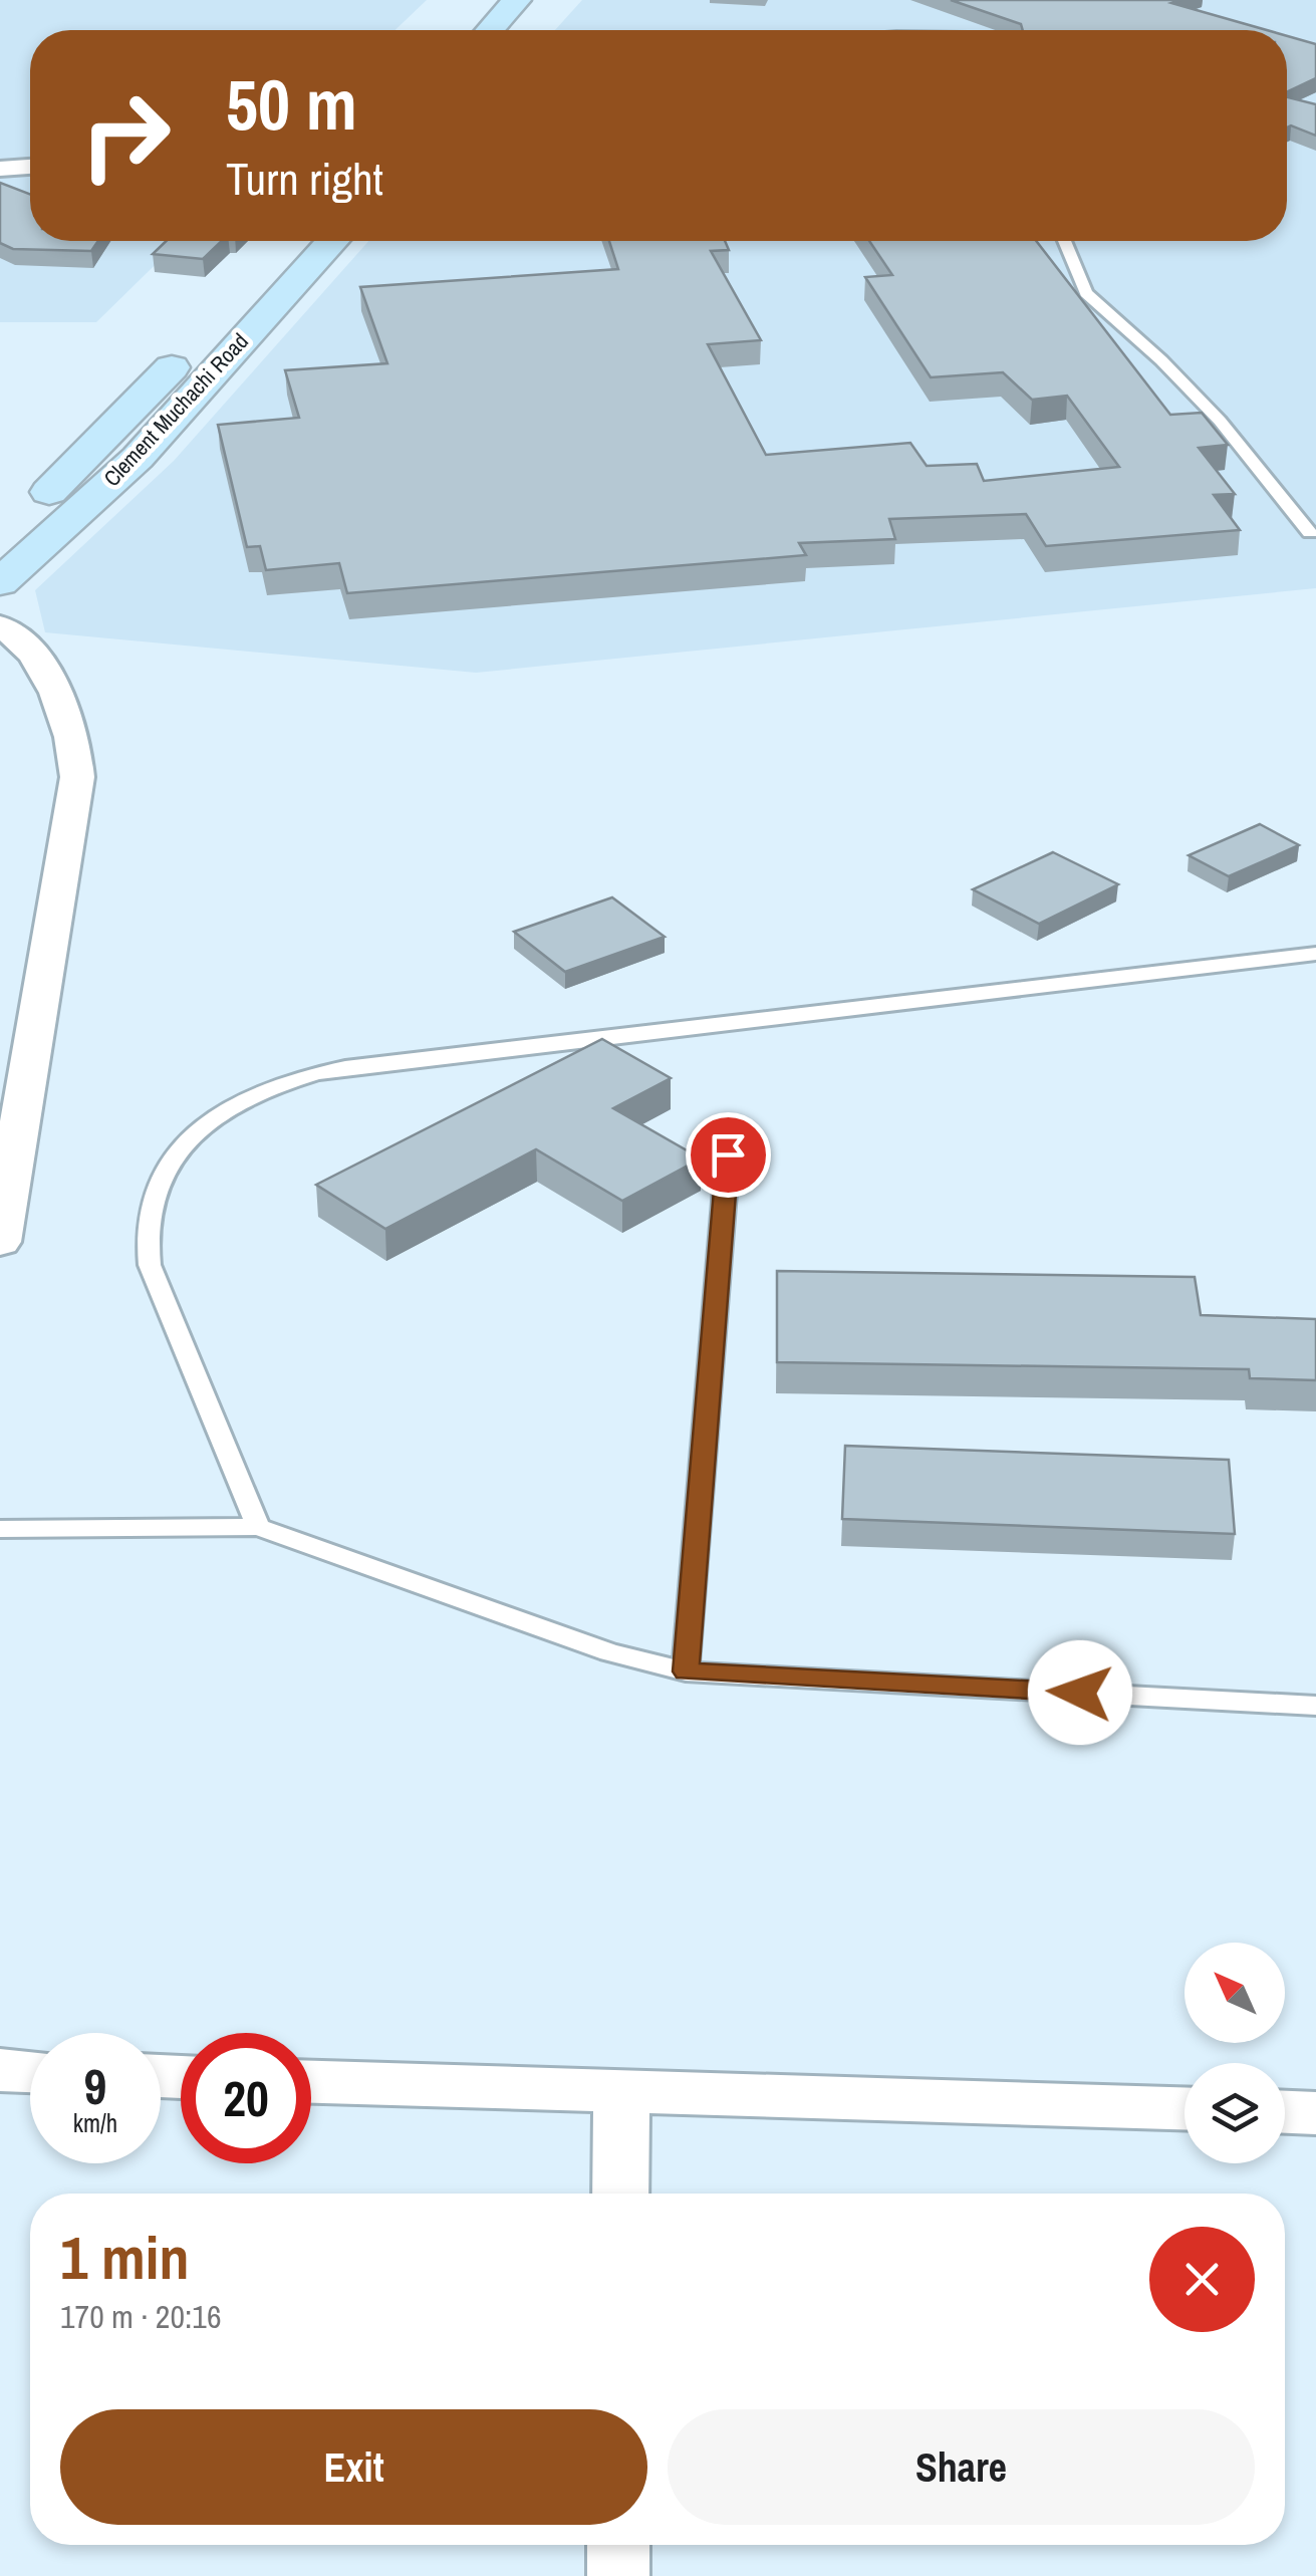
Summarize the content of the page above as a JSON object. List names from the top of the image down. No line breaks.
{"streets":{"main road":["Clement Muchachi Road"]},"north":"top left","page":{"turn":["50 m","Turn right"],"speed":"9 km/h","limit":"20","heading":["1 min","170 m · 20:16"],"buttons":["Exit","Share"]}}
